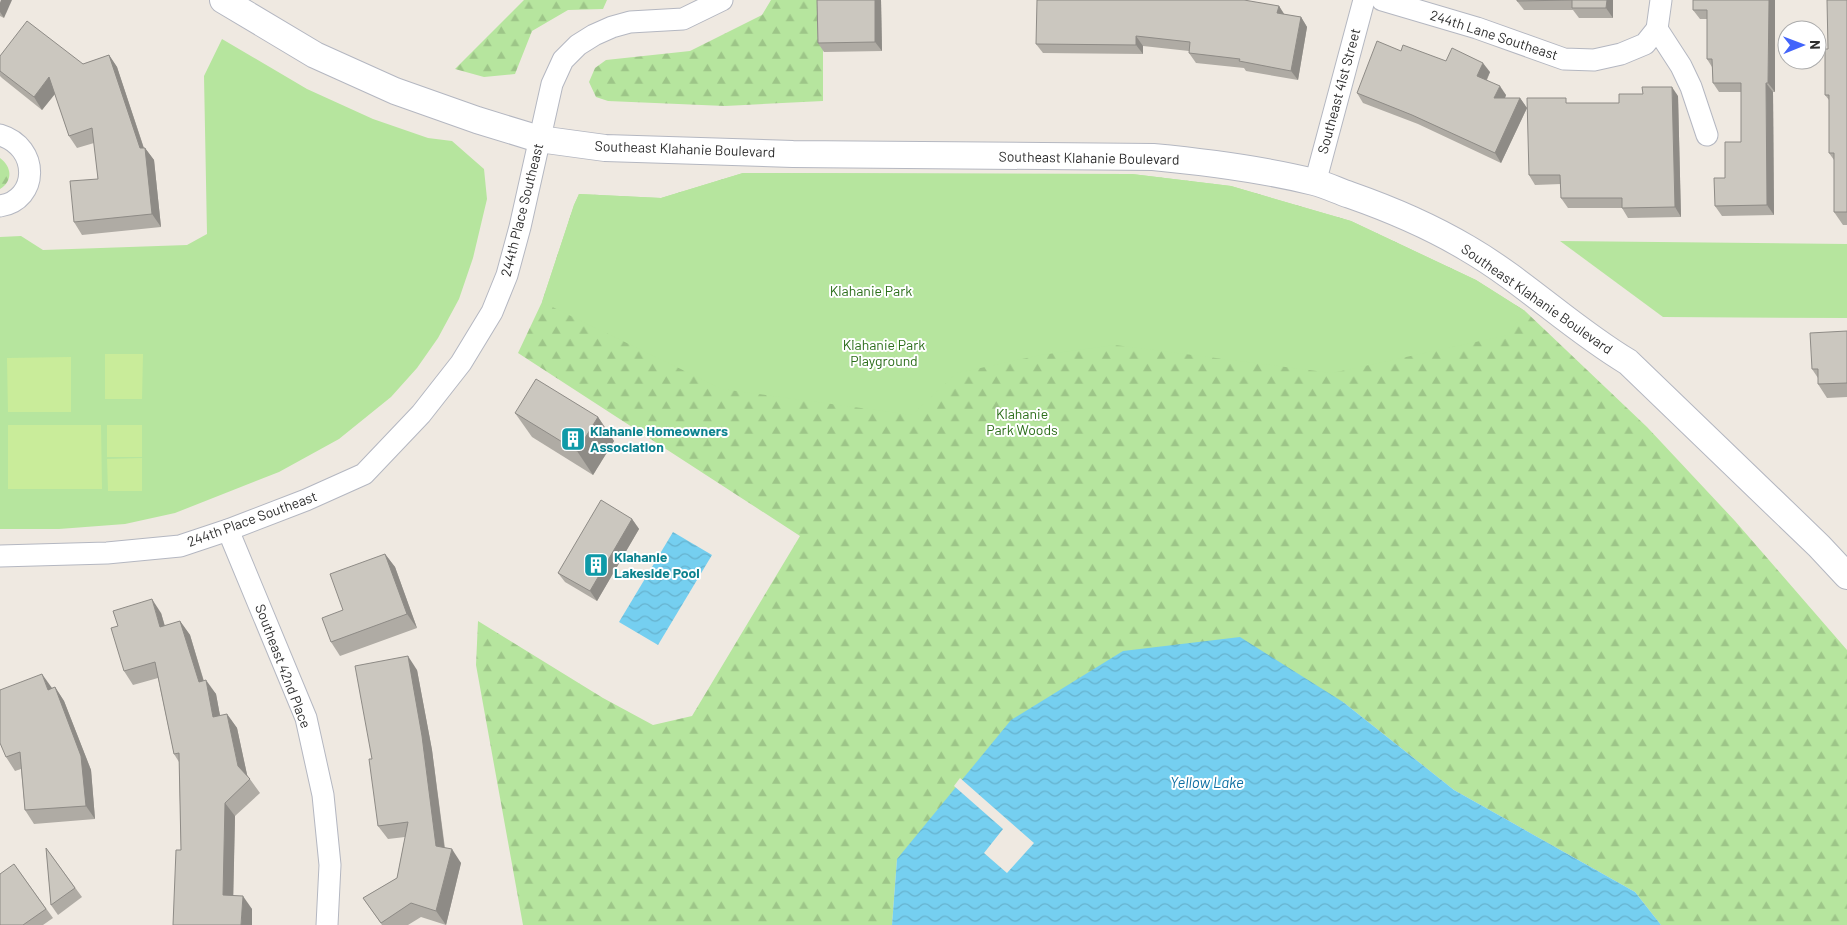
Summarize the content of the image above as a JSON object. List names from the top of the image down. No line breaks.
{"streets":{"street":["244th Lane Southeast","Southeast 41st Street","Southeast Klahanie Boulevard","244th Place Southeast","Southeast 42nd Place"]},"crossings":[["Southeast 41st Street","Southeast Klahanie Boulevard"],["Southeast Klahanie Boulevard","244th Place Southeast"],["244th Place Southeast","Southeast 42nd Place"]],"water":["Yellow Lake"],"parks":["Klahanie Park","Klahanie Park Playground","Klahanie Park Woods"],"places":{"building":["Klahanie Homeowners Association","Klahanie Lakeside Pool"]},"north":"right"}
